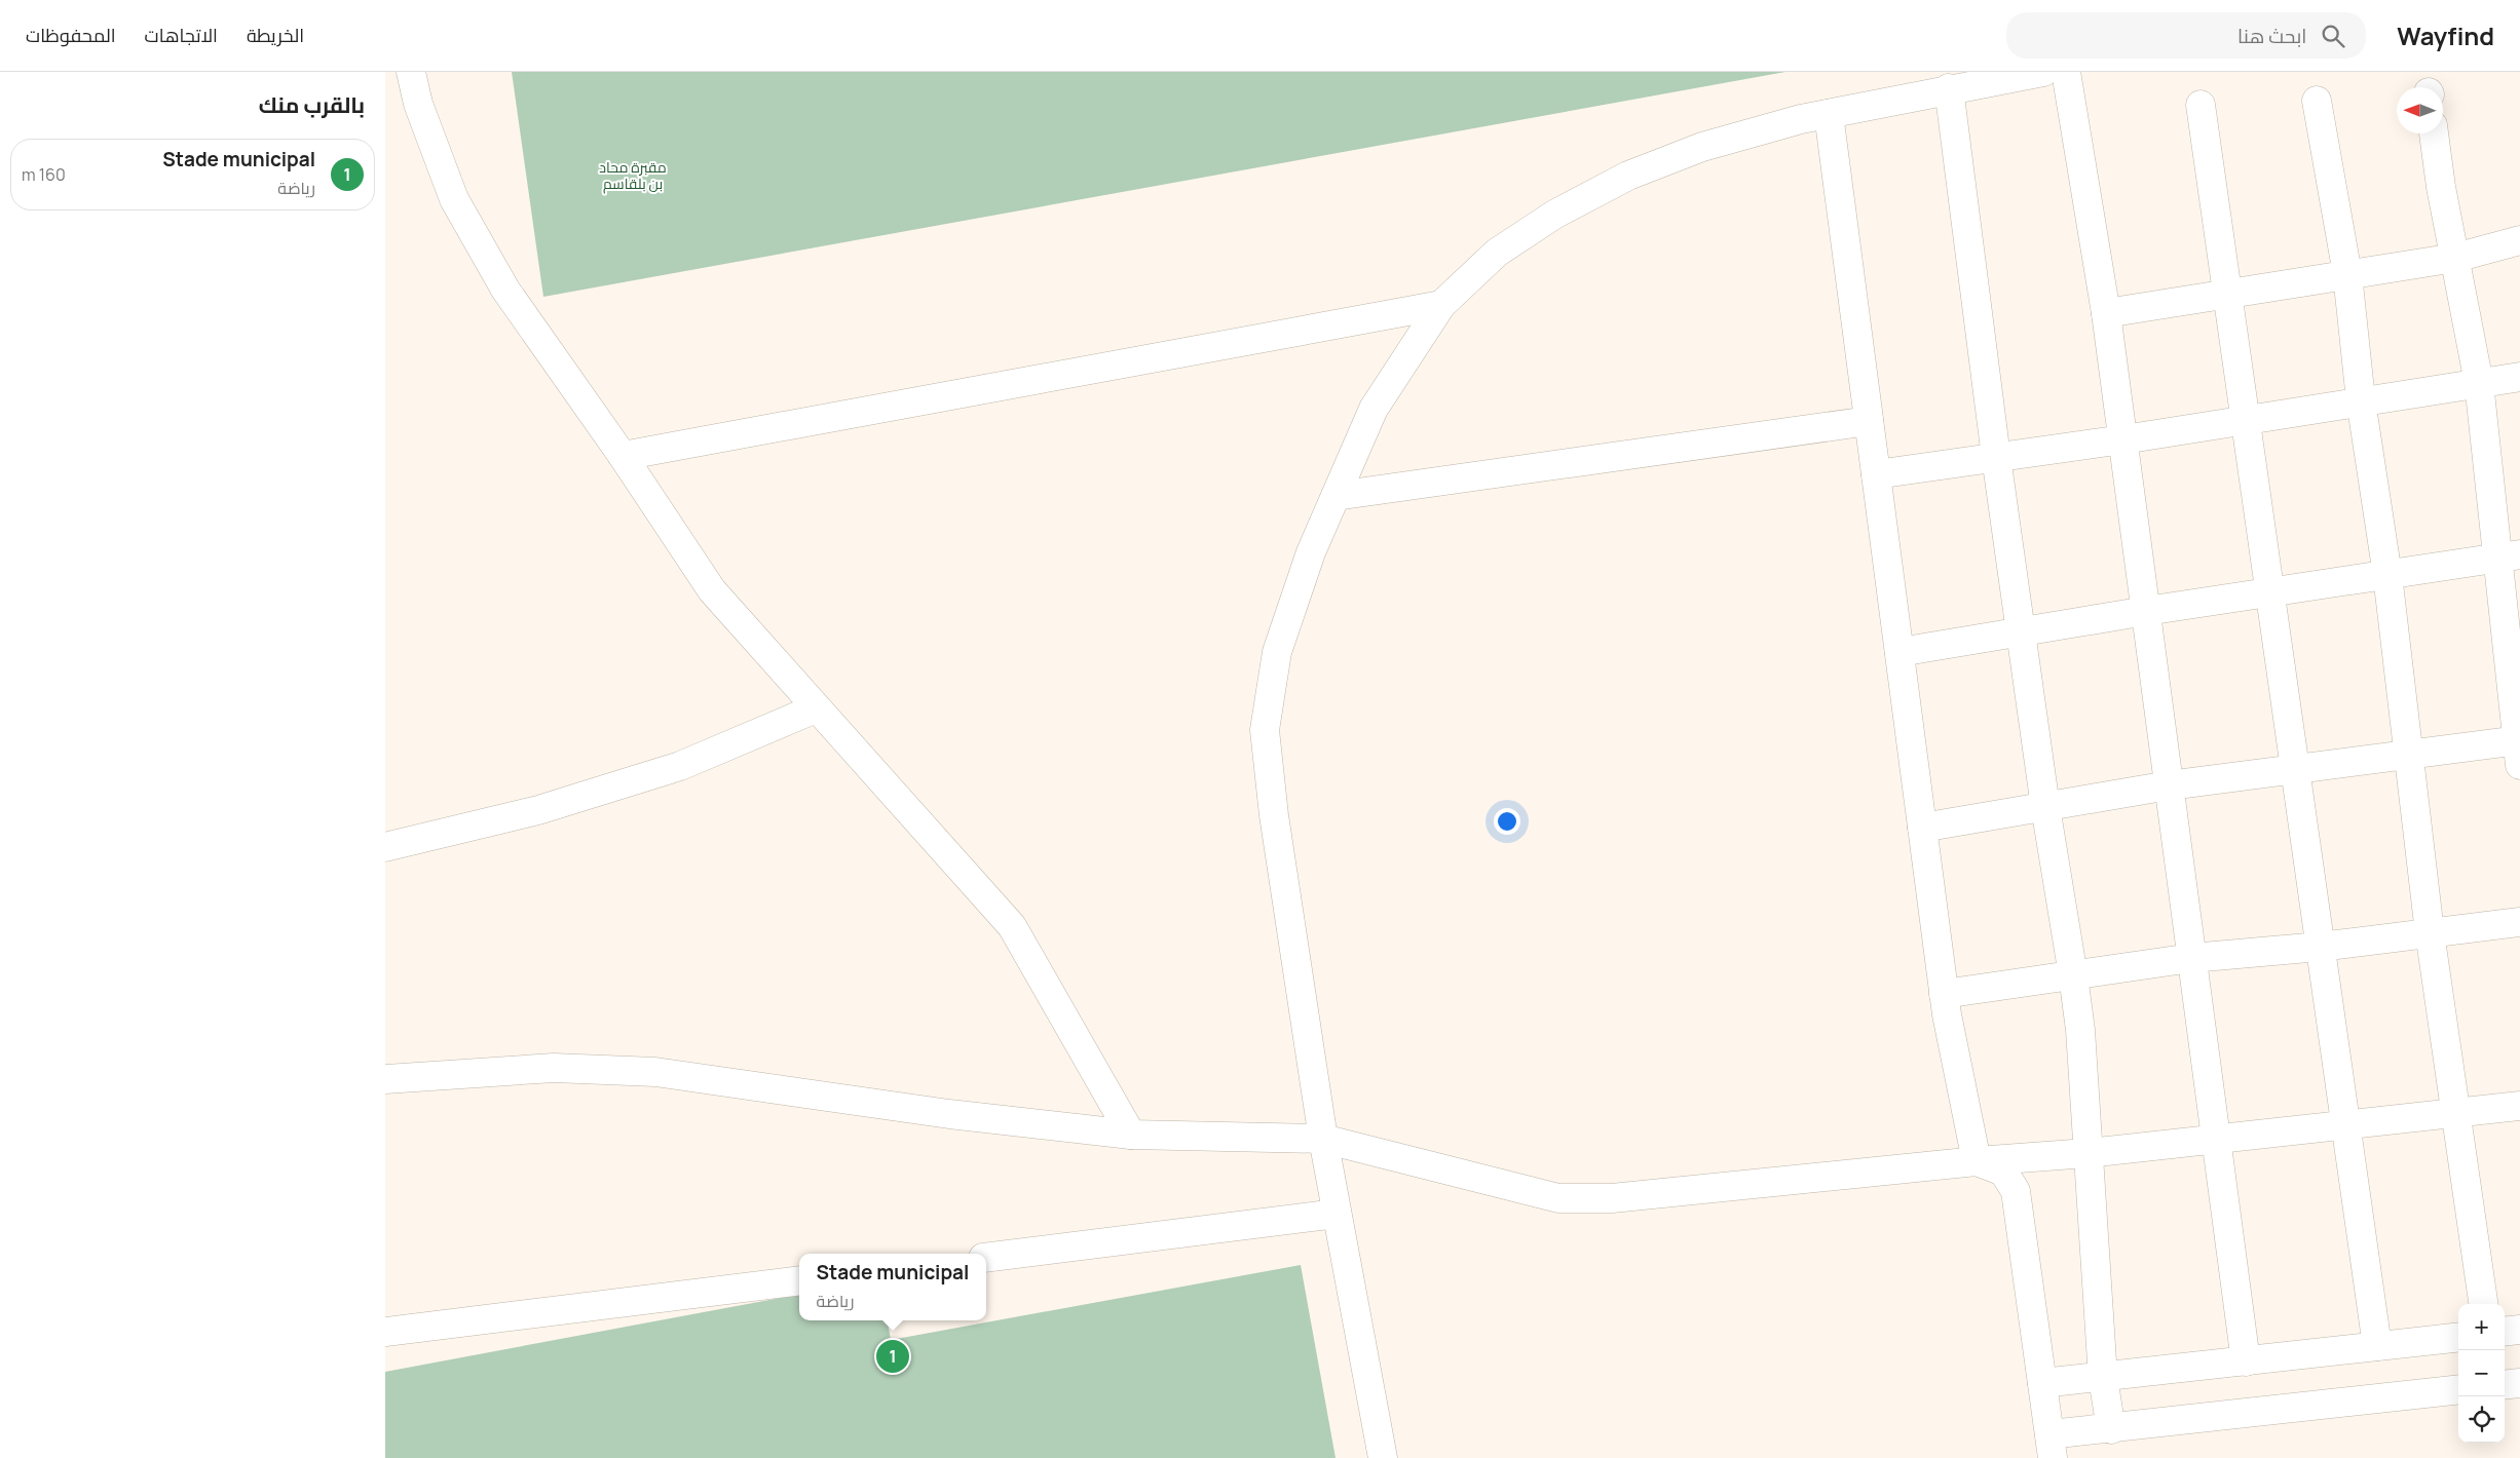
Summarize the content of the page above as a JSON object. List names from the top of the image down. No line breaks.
{"parks":["مقبرة محاد بن بلقاسم"],"north":"left","page":{"header":"Wayfind","search":"ابحث هنا","nav":["الخريطة","الاتجاهات","المحفوظات"],"heading":"بالقرب منك","list":[{"mark":"1","name":"Stade municipal","note":"رياضة","value":"160 m"}],"popup":["Stade municipal","رياضة"],"map_buttons":["+","−"],"pins":"1"}}
